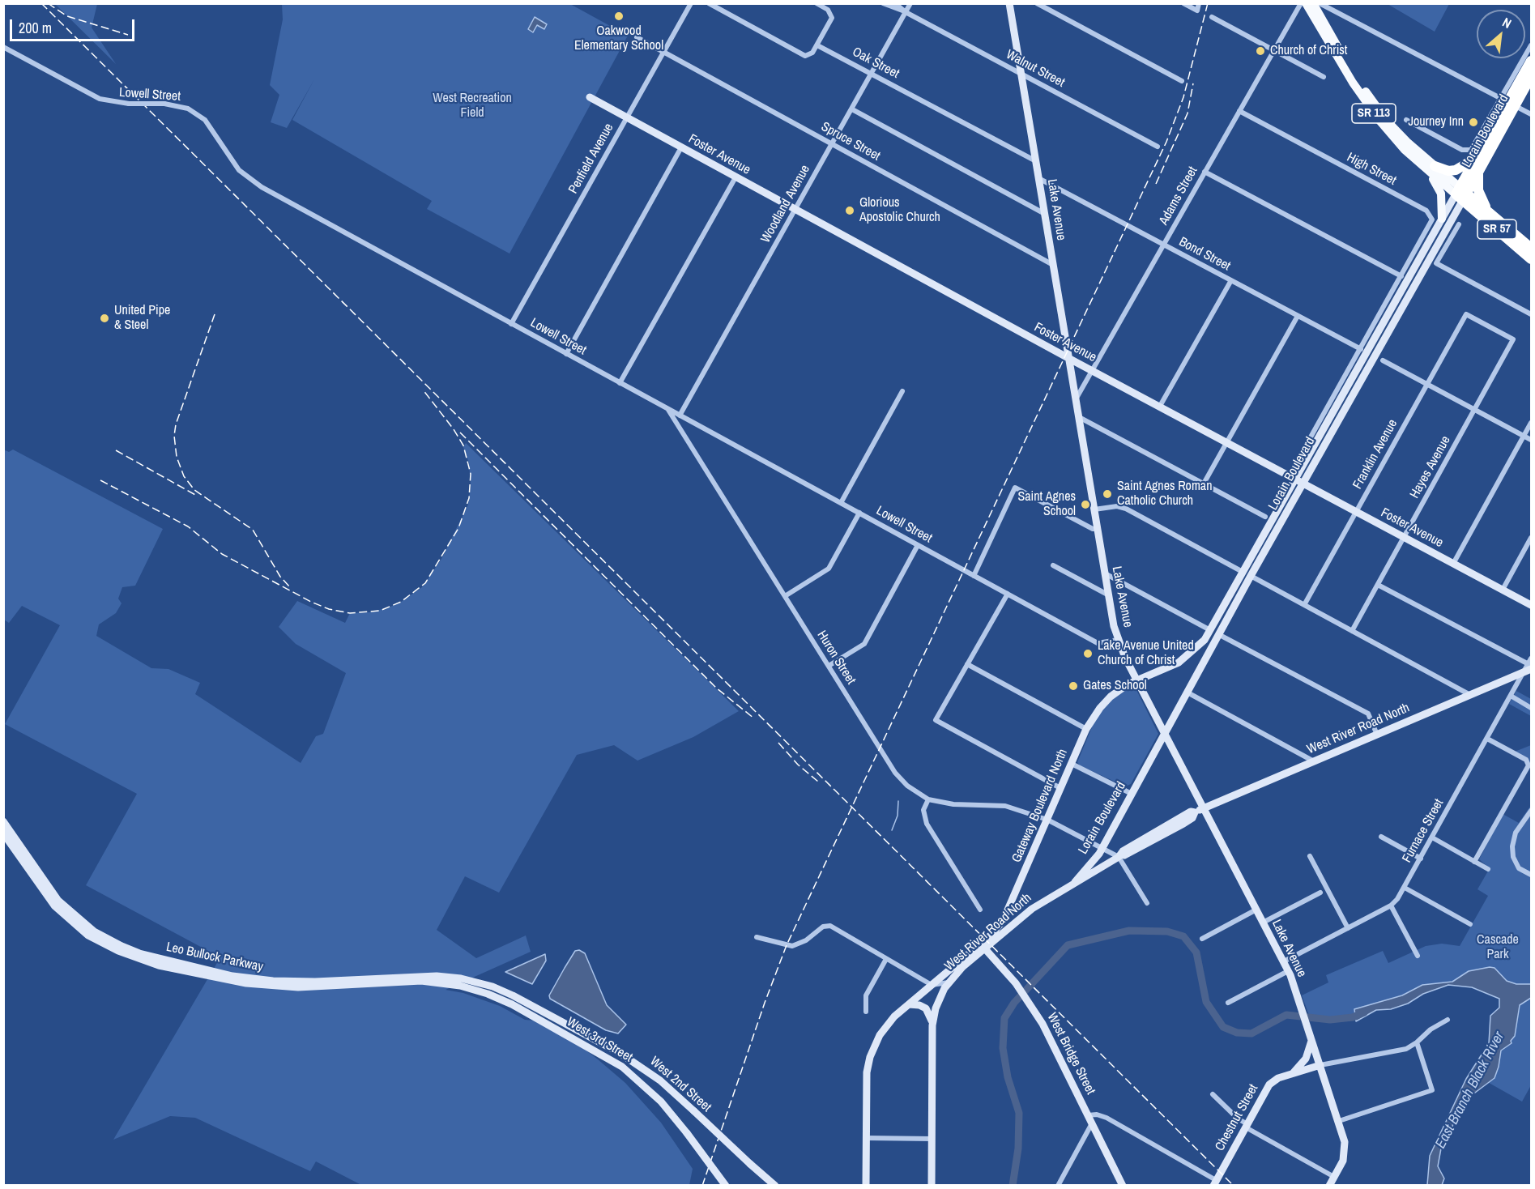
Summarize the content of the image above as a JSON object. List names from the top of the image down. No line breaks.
{"streets":{"highway":["SR 113","Lorain Boulevard","SR 57"],"street":["Oak Street","Walnut Street","Lowell Street","Spruce Street","Foster Avenue","Penfield Avenue","High Street","Adams Street","Woodland Avenue","Lake Avenue","Bond Street","Franklin Avenue","Hayes Avenue","Huron Street","West River Road North","Gateway Boulevard North","Furnace Street","Leo Bullock Parkway","West 3rd Street","West Bridge Street","West 2nd Street","Chestnut Street"]},"crossings":[["Oak Street","Woodland Avenue"],["Oak Street","Lake Avenue"],["Walnut Street","Woodland Avenue"],["Walnut Street","Lake Avenue"],["Lowell Street","Penfield Avenue"],["Lowell Street","Woodland Avenue"],["Lowell Street","Lake Avenue"],["Lowell Street","Huron Street"],["SR 113","Lorain Boulevard"],["SR 113","SR 57"],["Lorain Boulevard","Foster Avenue"],["Lorain Boulevard","High Street"],["Lorain Boulevard","Lake Avenue"],["Lorain Boulevard","SR 57"],["Lorain Boulevard","Bond Street"],["Lorain Boulevard","West River Road North"],["Lorain Boulevard","Gateway Boulevard North"],["Spruce Street","Penfield Avenue"],["Spruce Street","Woodland Avenue"],["Spruce Street","Lake Avenue"],["Foster Avenue","Penfield Avenue"],["Foster Avenue","Adams Street"],["Foster Avenue","Woodland Avenue"],["Foster Avenue","Lake Avenue"],["Foster Avenue","Franklin Avenue"],["Foster Avenue","Hayes Avenue"],["High Street","Adams Street"],["Adams Street","Lake Avenue"],["Adams Street","Bond Street"],["Lake Avenue","Bond Street"],["Lake Avenue","West River Road North"],["Lake Avenue","Gateway Boulevard North"],["Lake Avenue","Furnace Street"],["Lake Avenue","Chestnut Street"],["Franklin Avenue","Hayes Avenue"],["West River Road North","Gateway Boulevard North"],["West River Road North","Furnace Street"],["West River Road North","West Bridge Street"],["Gateway Boulevard North","West Bridge Street"],["Leo Bullock Parkway","West 3rd Street"],["Leo Bullock Parkway","West 2nd Street"]],"water":["East Branch Black River"],"parks":["West Recreation Field","Cascade Park"],"places":["Oakwood Elementary School","Church of Christ","Journey Inn","Glorious Apostolic Church","United Pipe & Steel","Saint Agnes Roman Catholic Church","Saint Agnes School","Lake Avenue United Church of Christ","Gates School"],"scale_bar":"200 m","north":"top right"}
